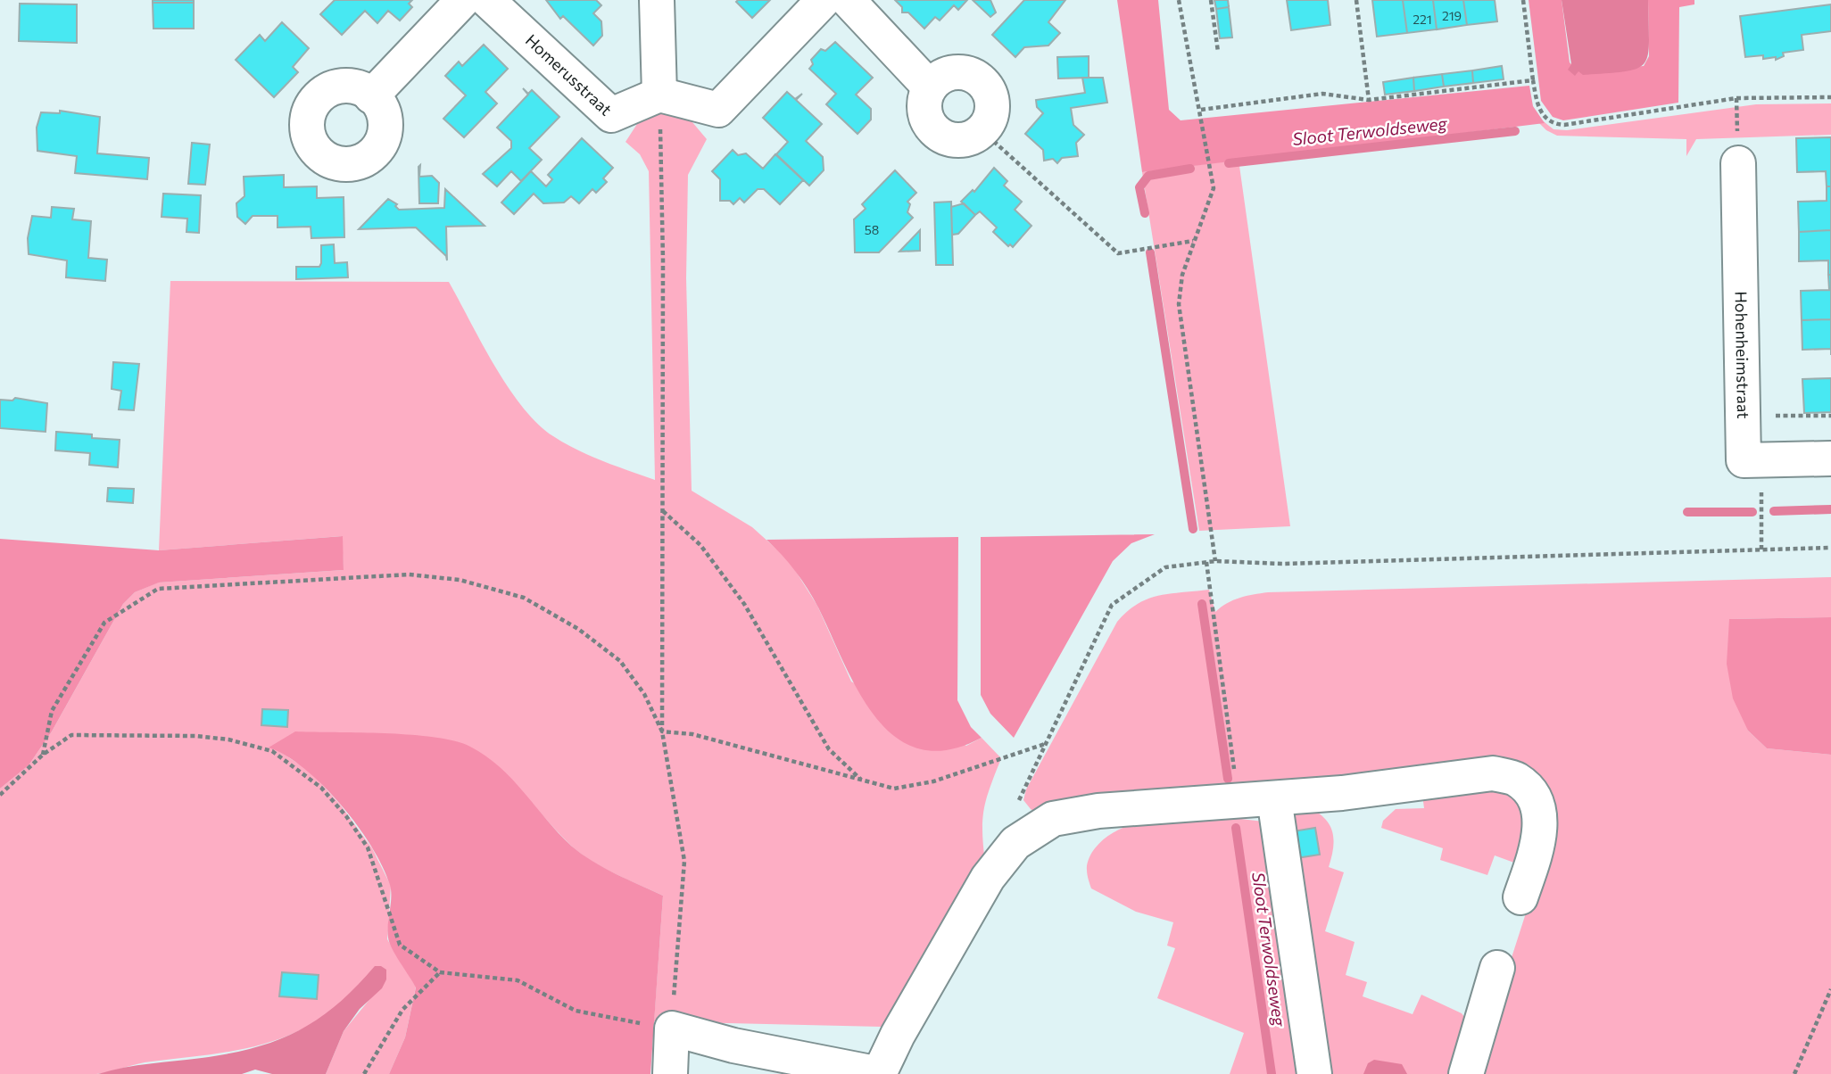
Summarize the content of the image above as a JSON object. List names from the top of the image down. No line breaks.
{"streets":{"street":["Homerusstraat","Hohenheimstraat"]},"water":["Sloot Terwoldseweg"],"house_numbers":["219","221","58"]}
